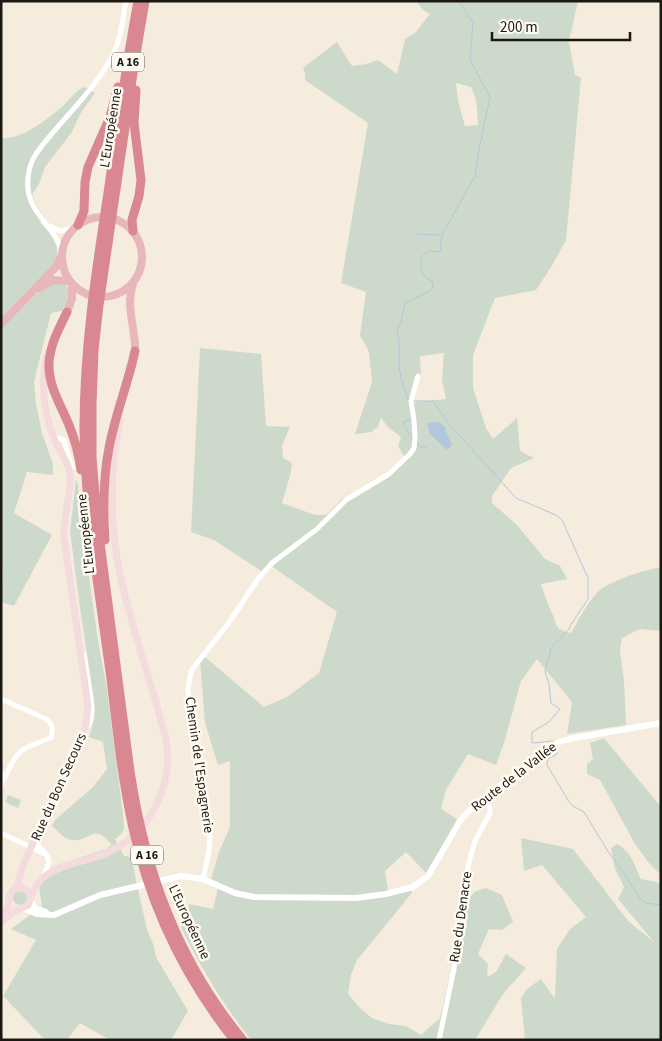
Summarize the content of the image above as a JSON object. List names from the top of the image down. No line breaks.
{"streets":{"highway":["A 16","L'Européenne"],"main road":["Rue du Bon Secours"],"street":["Chemin de l'Espagnerie","Route de la Vallée","Rue du Denacre"]},"crossings":[["Chemin de l'Espagnerie","Route de la Vallée"],["Route de la Vallée","Rue du Denacre"]],"scale_bar":"200 m"}
